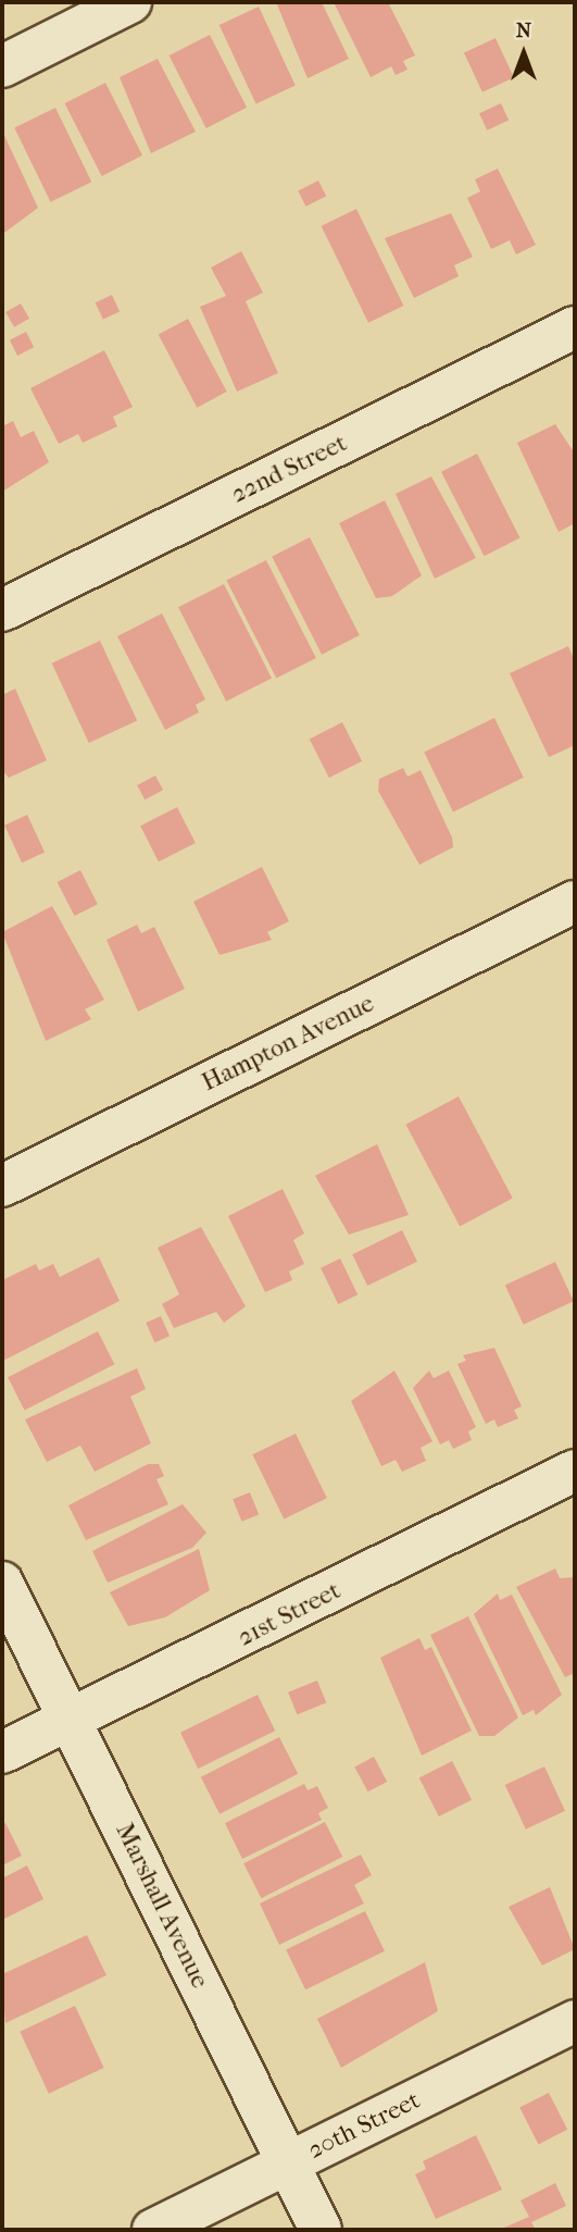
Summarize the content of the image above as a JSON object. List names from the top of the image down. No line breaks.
{"streets":{"street":["22nd Street","Hampton Avenue","21st Street","Marshall Avenue","20th Street"]},"crossings":[["21st Street","Marshall Avenue"],["Marshall Avenue","20th Street"]],"north":"top"}
